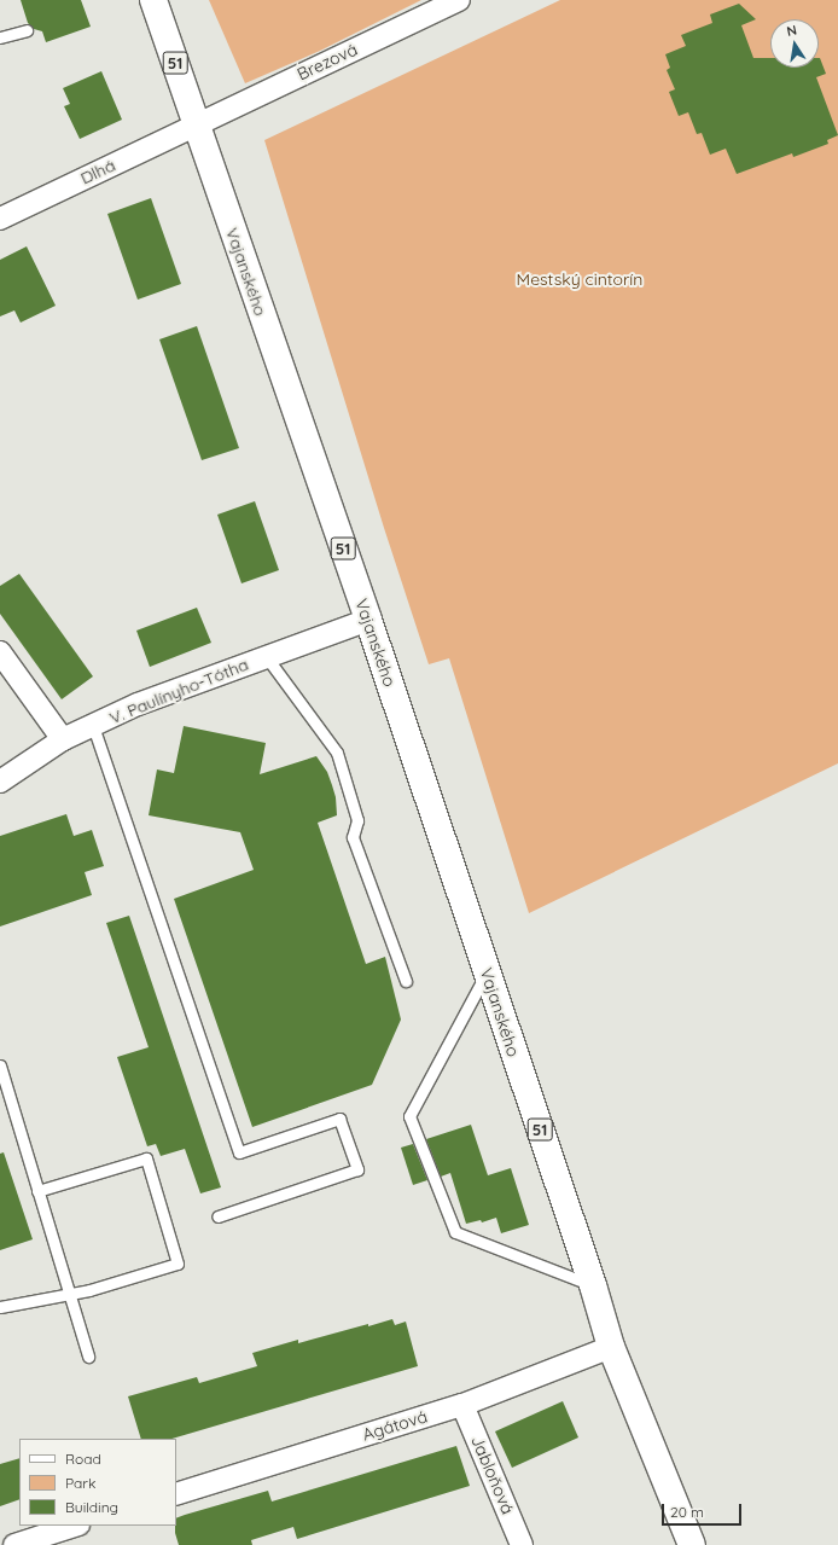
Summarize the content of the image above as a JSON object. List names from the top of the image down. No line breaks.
{"streets":{"main road":["51","Vajanského"],"street":["Brezová","Dlhá","V. Paulínyho-Tótha","Agátová","Jabloňová"]},"crossings":[["Brezová","Dlhá"],["Brezová","Vajanského"],["51","Vajanského"],["51","Agátová"],["Dlhá","Vajanského"],["Vajanského","V. Paulínyho-Tótha"],["Agátová","Jabloňová"]],"parks":["Mestský cintorín"],"legend":["Road","Park","Building"],"scale_bar":"20 m","north":"top"}
